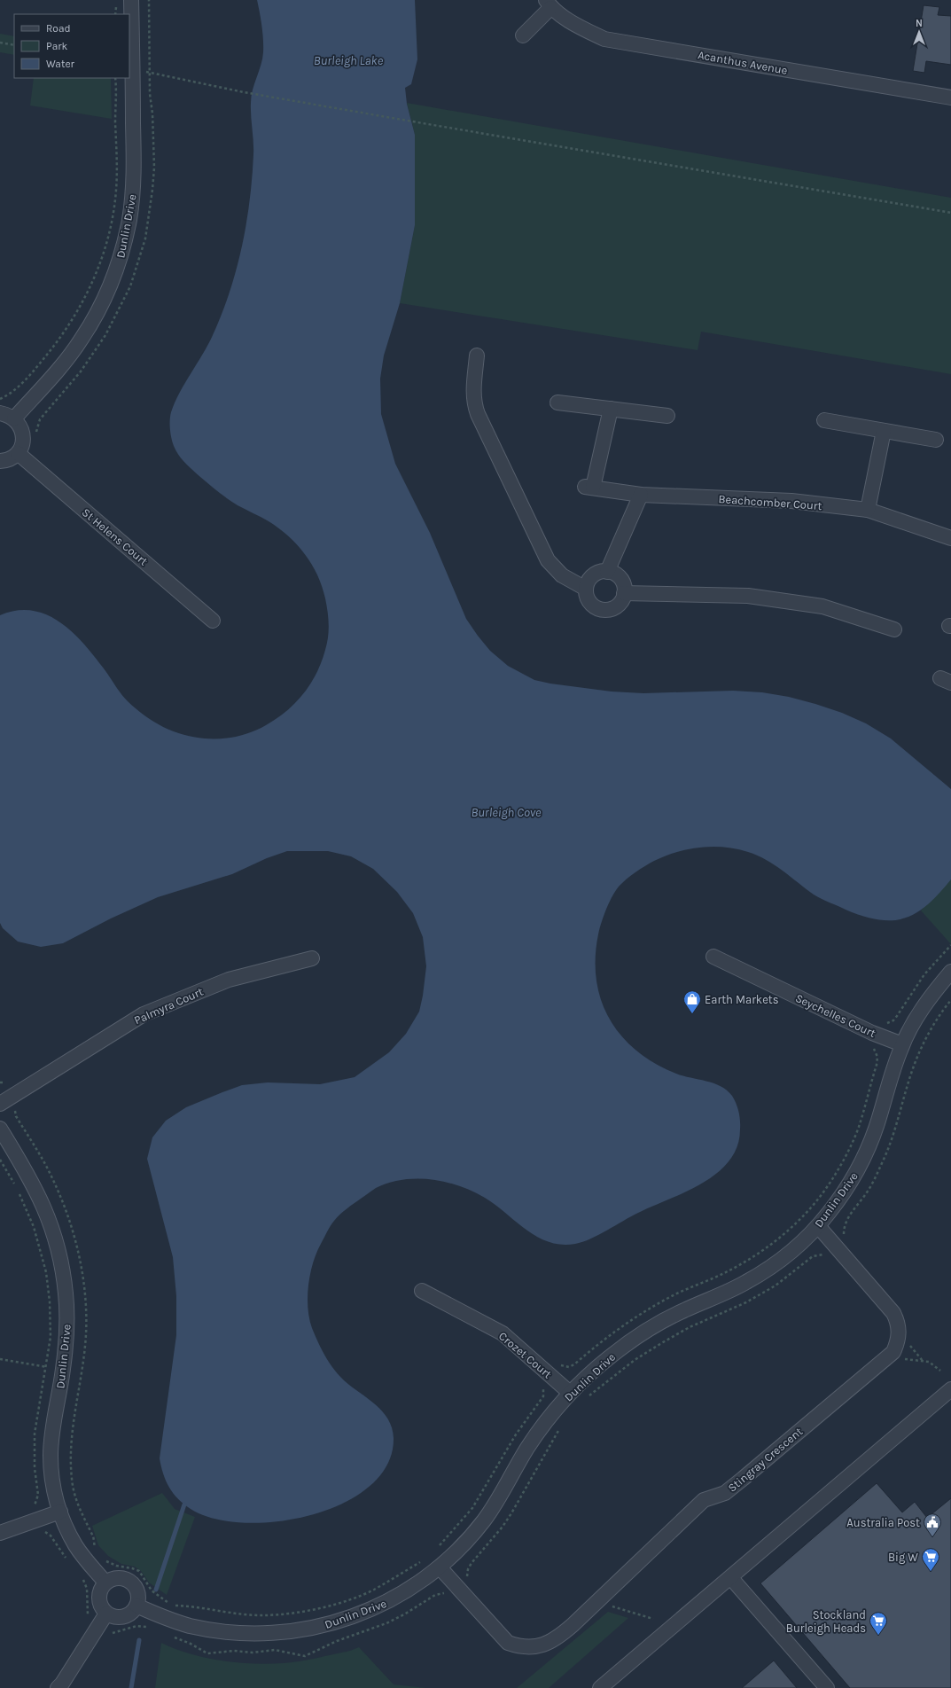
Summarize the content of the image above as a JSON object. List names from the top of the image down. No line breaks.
{"streets":{"street":["Acanthus Avenue","Dunlin Drive","Beachcomber Court","St Helens Court","Palmyra Court","Seychelles Court","Crozet Court","Stingray Crescent"]},"crossings":[["Dunlin Drive","Seychelles Court"],["Dunlin Drive","Crozet Court"],["Dunlin Drive","Stingray Crescent"]],"water":["Burleigh Lake","Burleigh Cove"],"places":{"shop":["Earth Markets"],"public building":["Australia Post"],"supermarket":["Big W","Stockland Burleigh Heads"]},"legend":["Road","Park","Water"],"north":"top"}
